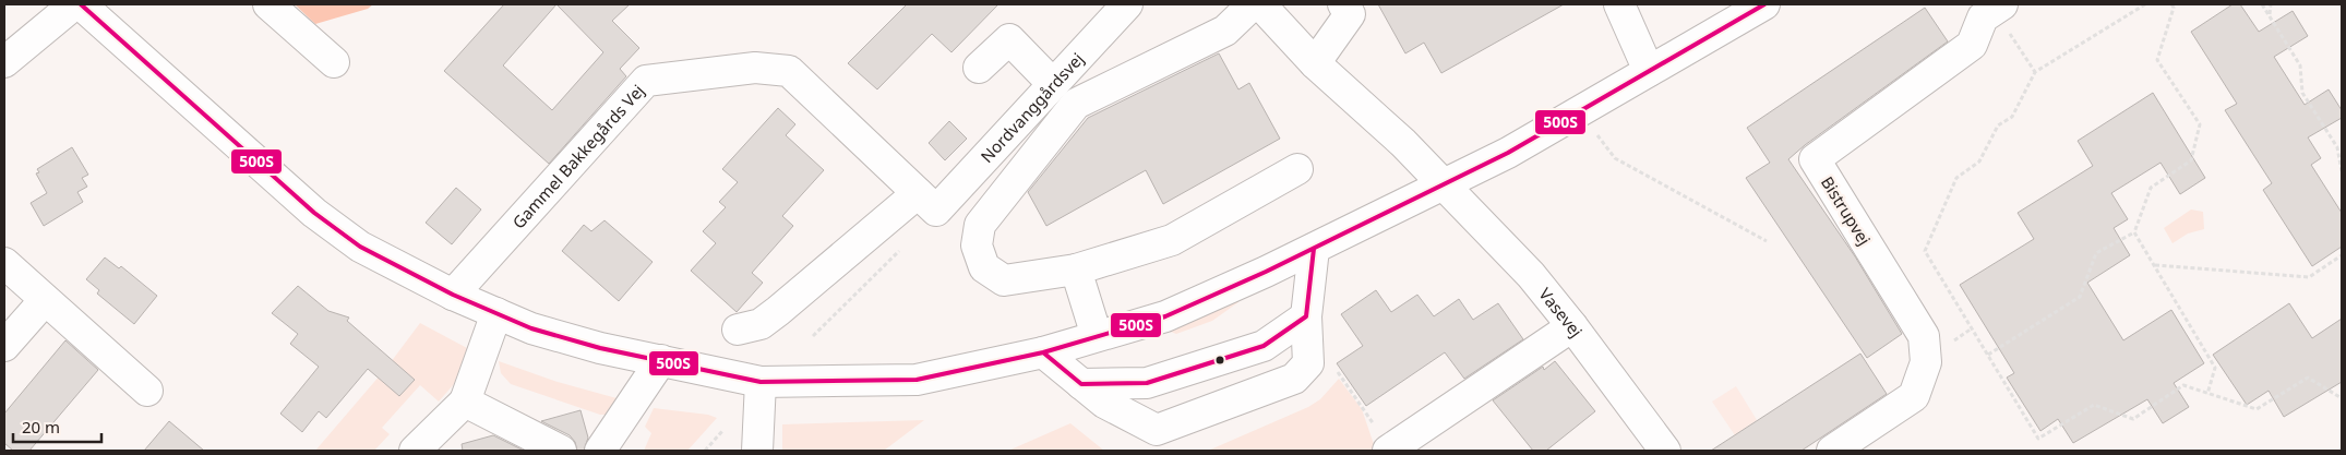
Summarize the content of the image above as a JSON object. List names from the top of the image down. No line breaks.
{"streets":{"main road":["Nordvanggårdsvej","Gammel Bakkegårds Vej","Bistrupvej","Vasevej"]},"crossings":[["Nordvanggårdsvej","Gammel Bakkegårds Vej"]],"lines":["transit line 500S"],"scale_bar":"20 m"}
